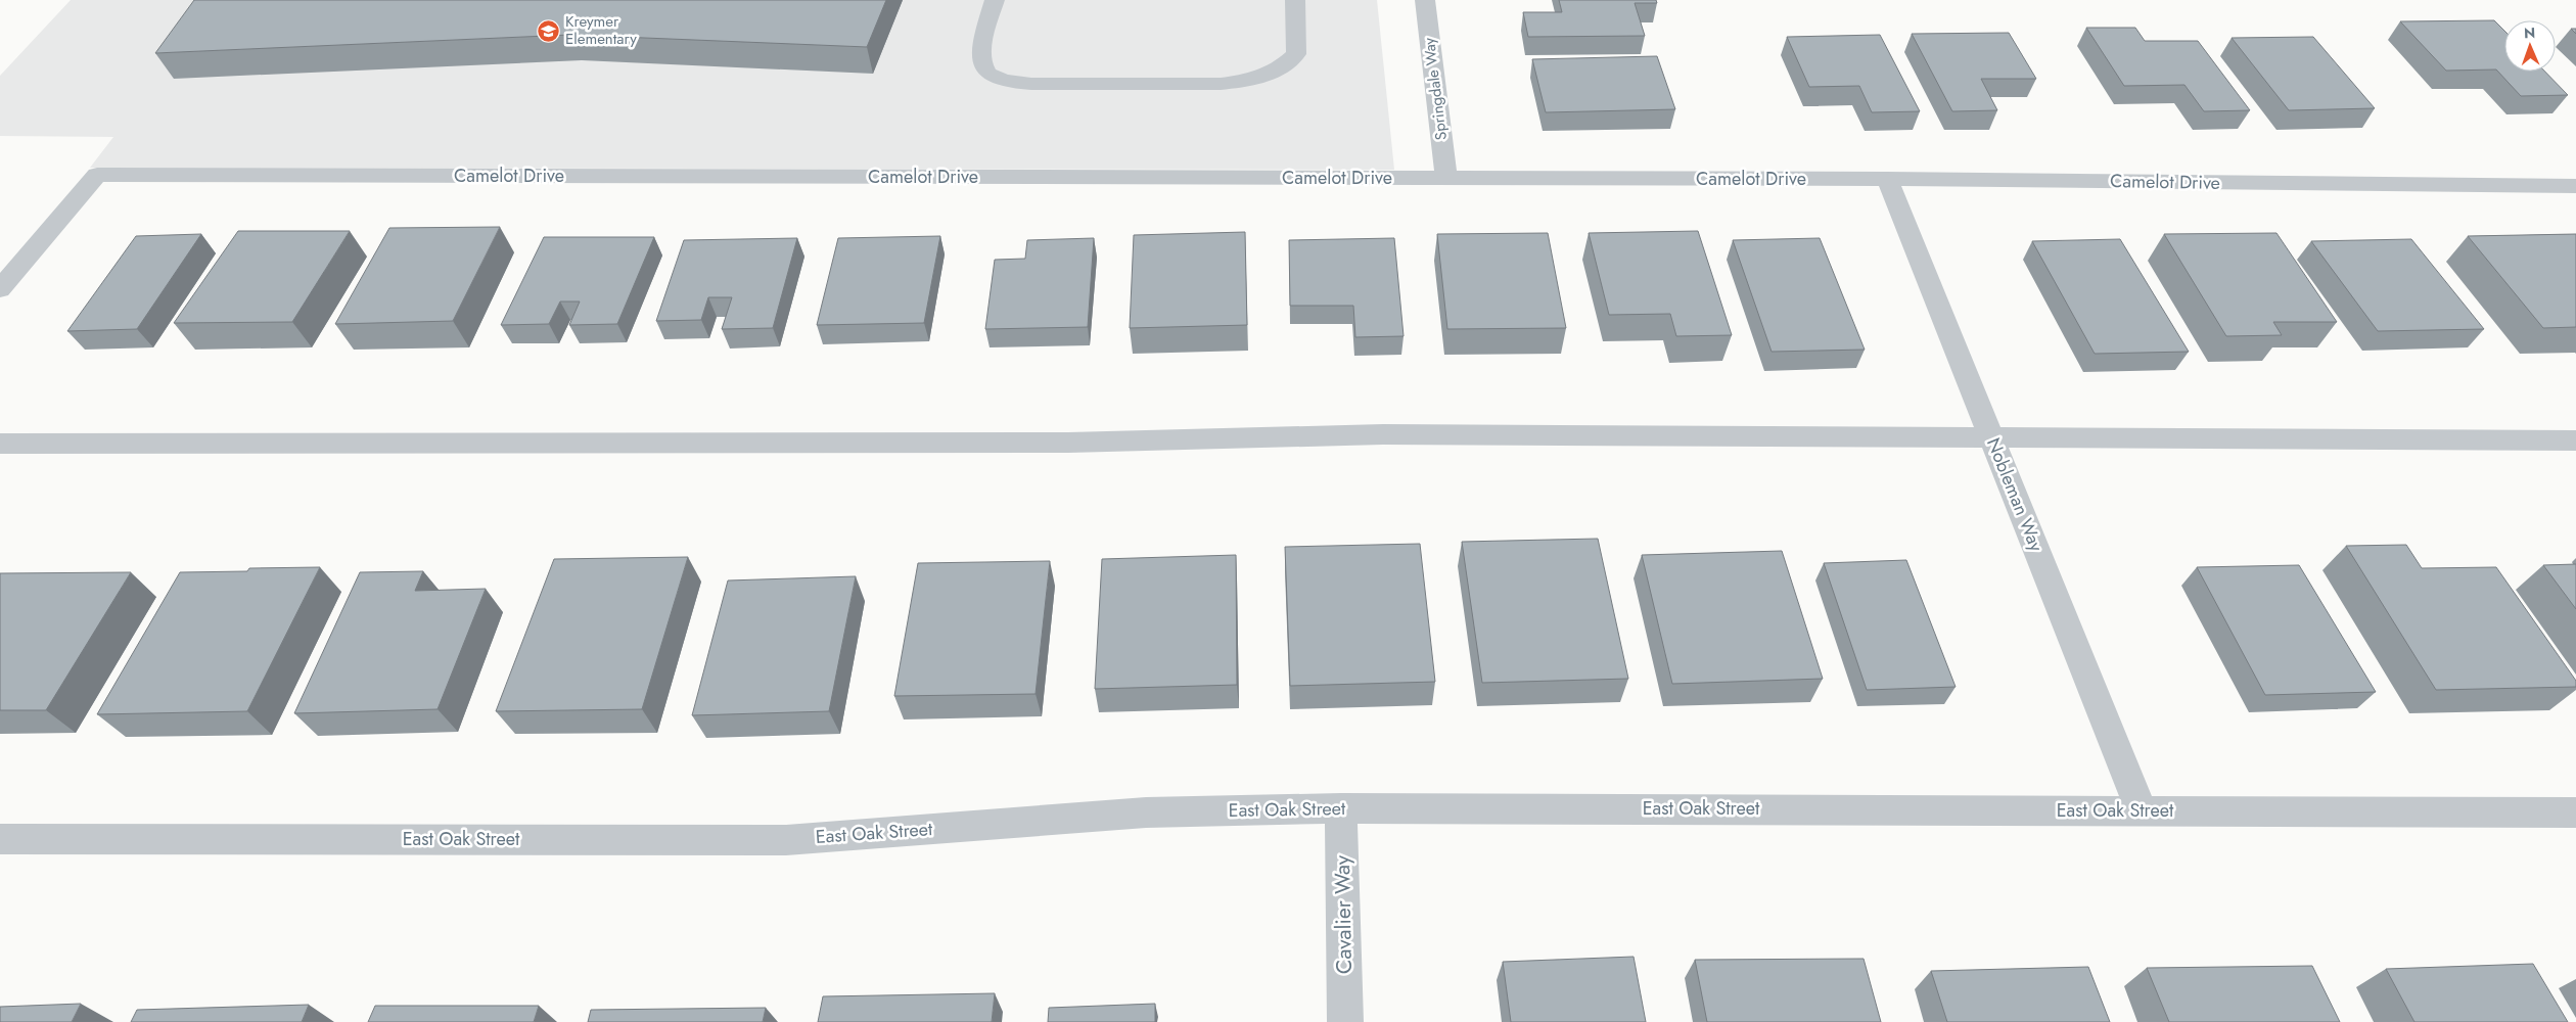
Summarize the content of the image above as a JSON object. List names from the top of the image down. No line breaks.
{"streets":{"street":["Springdale Way","Camelot Drive","Nobleman Way","East Oak Street","Cavalier Way"]},"crossings":[["Springdale Way","Camelot Drive"],["Camelot Drive","Nobleman Way"],["Nobleman Way","East Oak Street"],["East Oak Street","Cavalier Way"]],"places":{"school or university":["Kreymer Elementary"]},"north":"top"}
